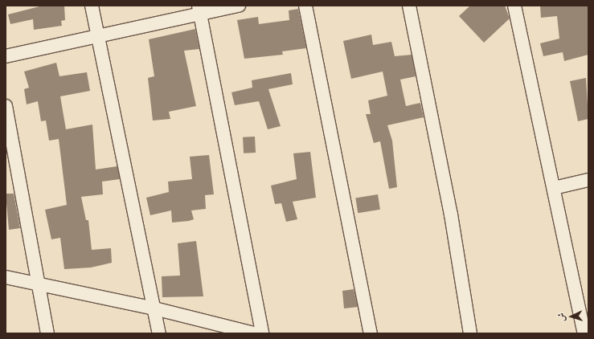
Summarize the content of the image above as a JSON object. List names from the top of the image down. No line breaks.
{"north":"left"}
